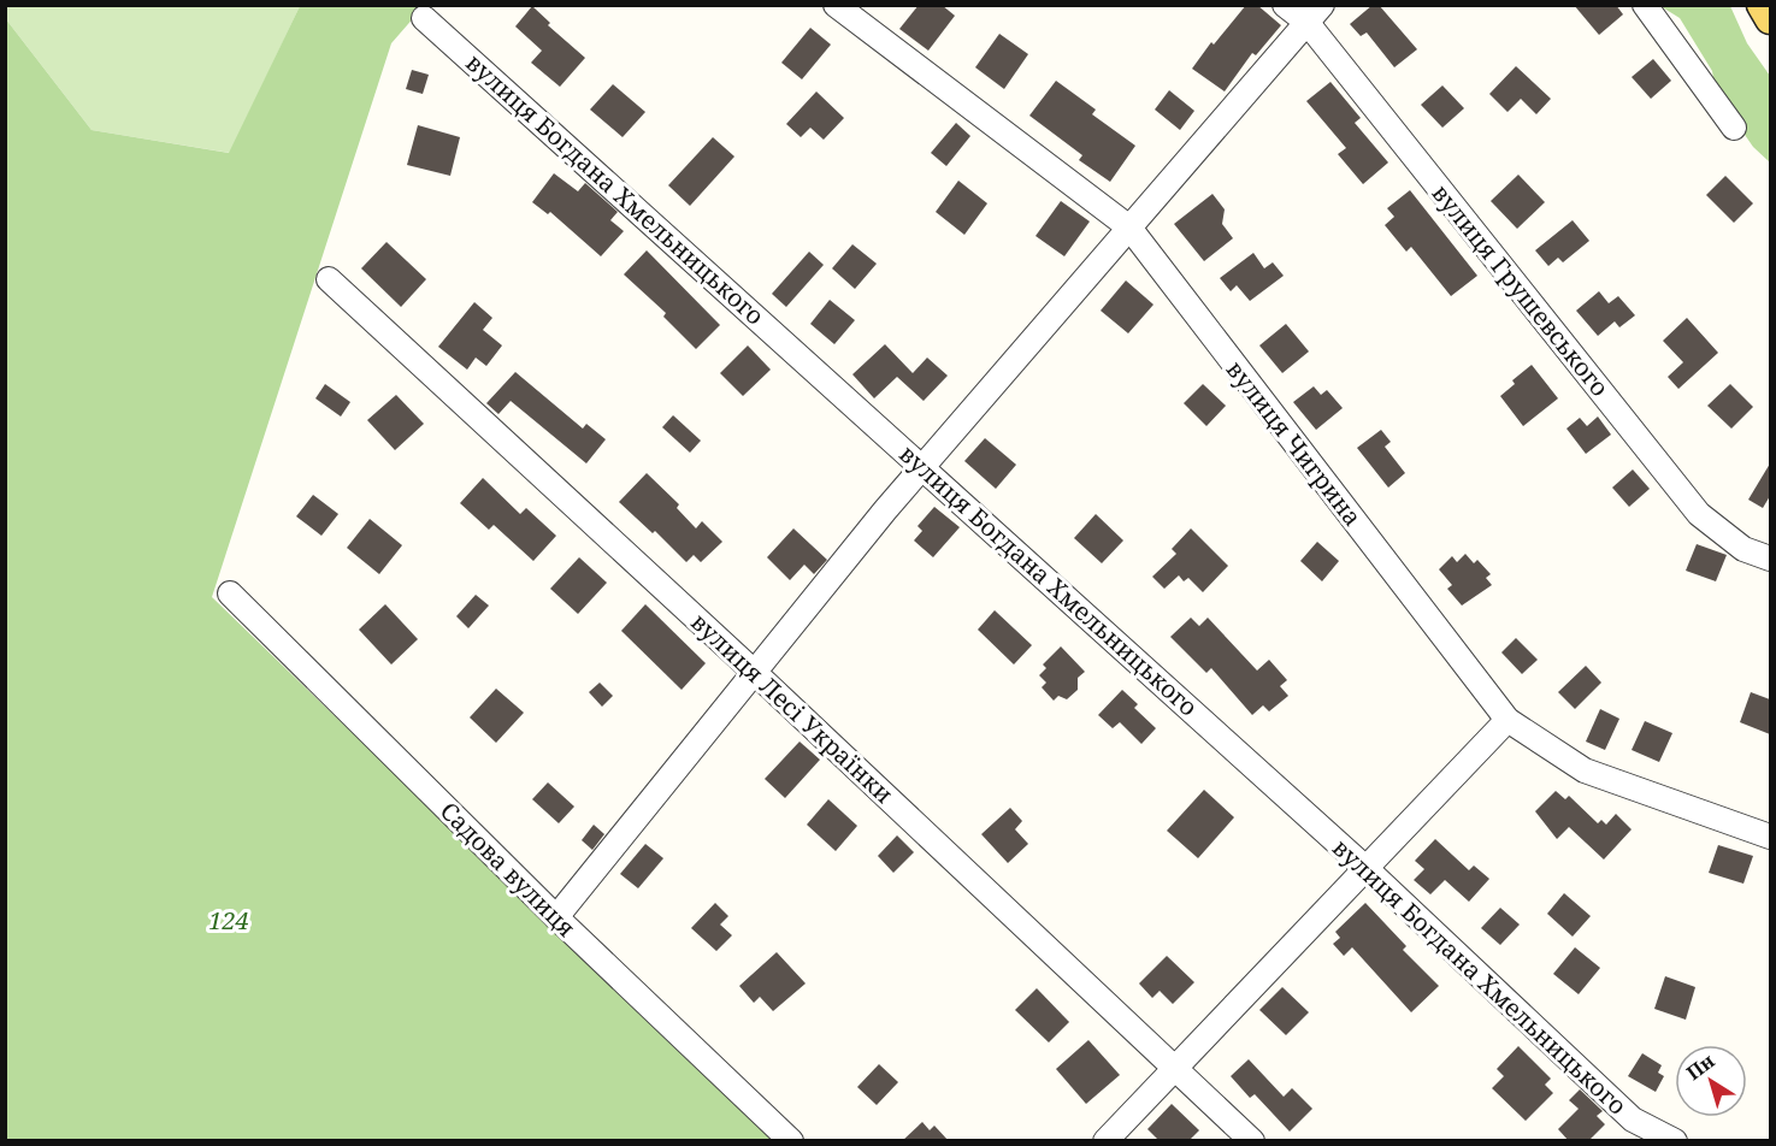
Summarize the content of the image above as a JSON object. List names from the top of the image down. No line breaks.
{"streets":{"street":["вулиця Богдана Хмельницького","вулиця Грушевського","вулиця Чигрина","вулиця Лесі Українки","Садова вулиця"]},"parks":["124"],"north":"top left"}
